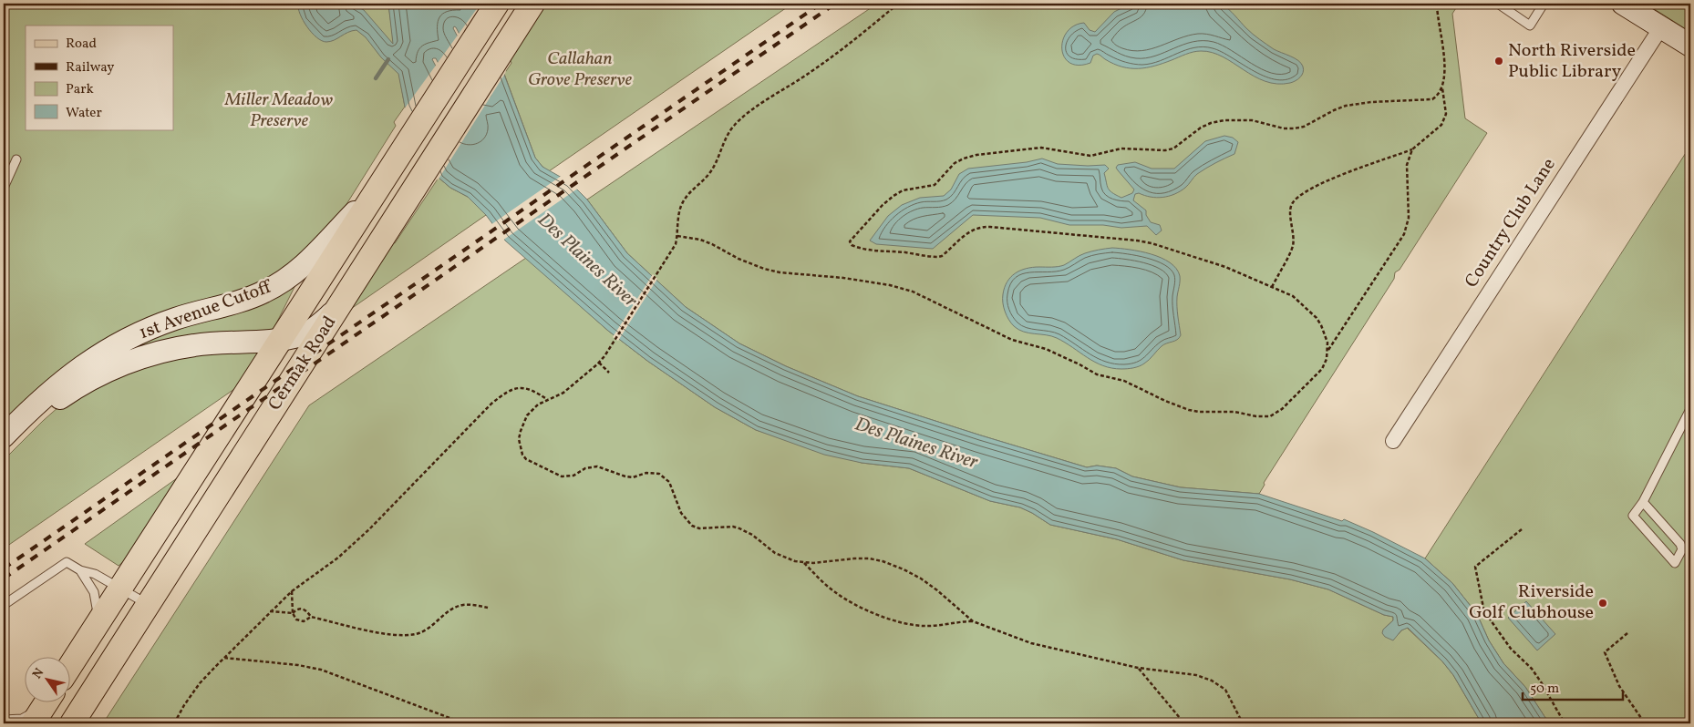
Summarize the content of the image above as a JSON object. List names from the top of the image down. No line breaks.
{"streets":{"main road":["1st Avenue Cutoff","Cermak Road"],"street":["Country Club Lane"]},"crossings":[["1st Avenue Cutoff","Cermak Road"]],"water":["Des Plaines River"],"parks":["Callahan Grove Preserve","Miller Meadow Preserve"],"places":["North Riverside Public Library","Riverside Golf Clubhouse"],"legend":["Road","Railway","Park","Water"],"scale_bar":"50 m","north":"top left"}
